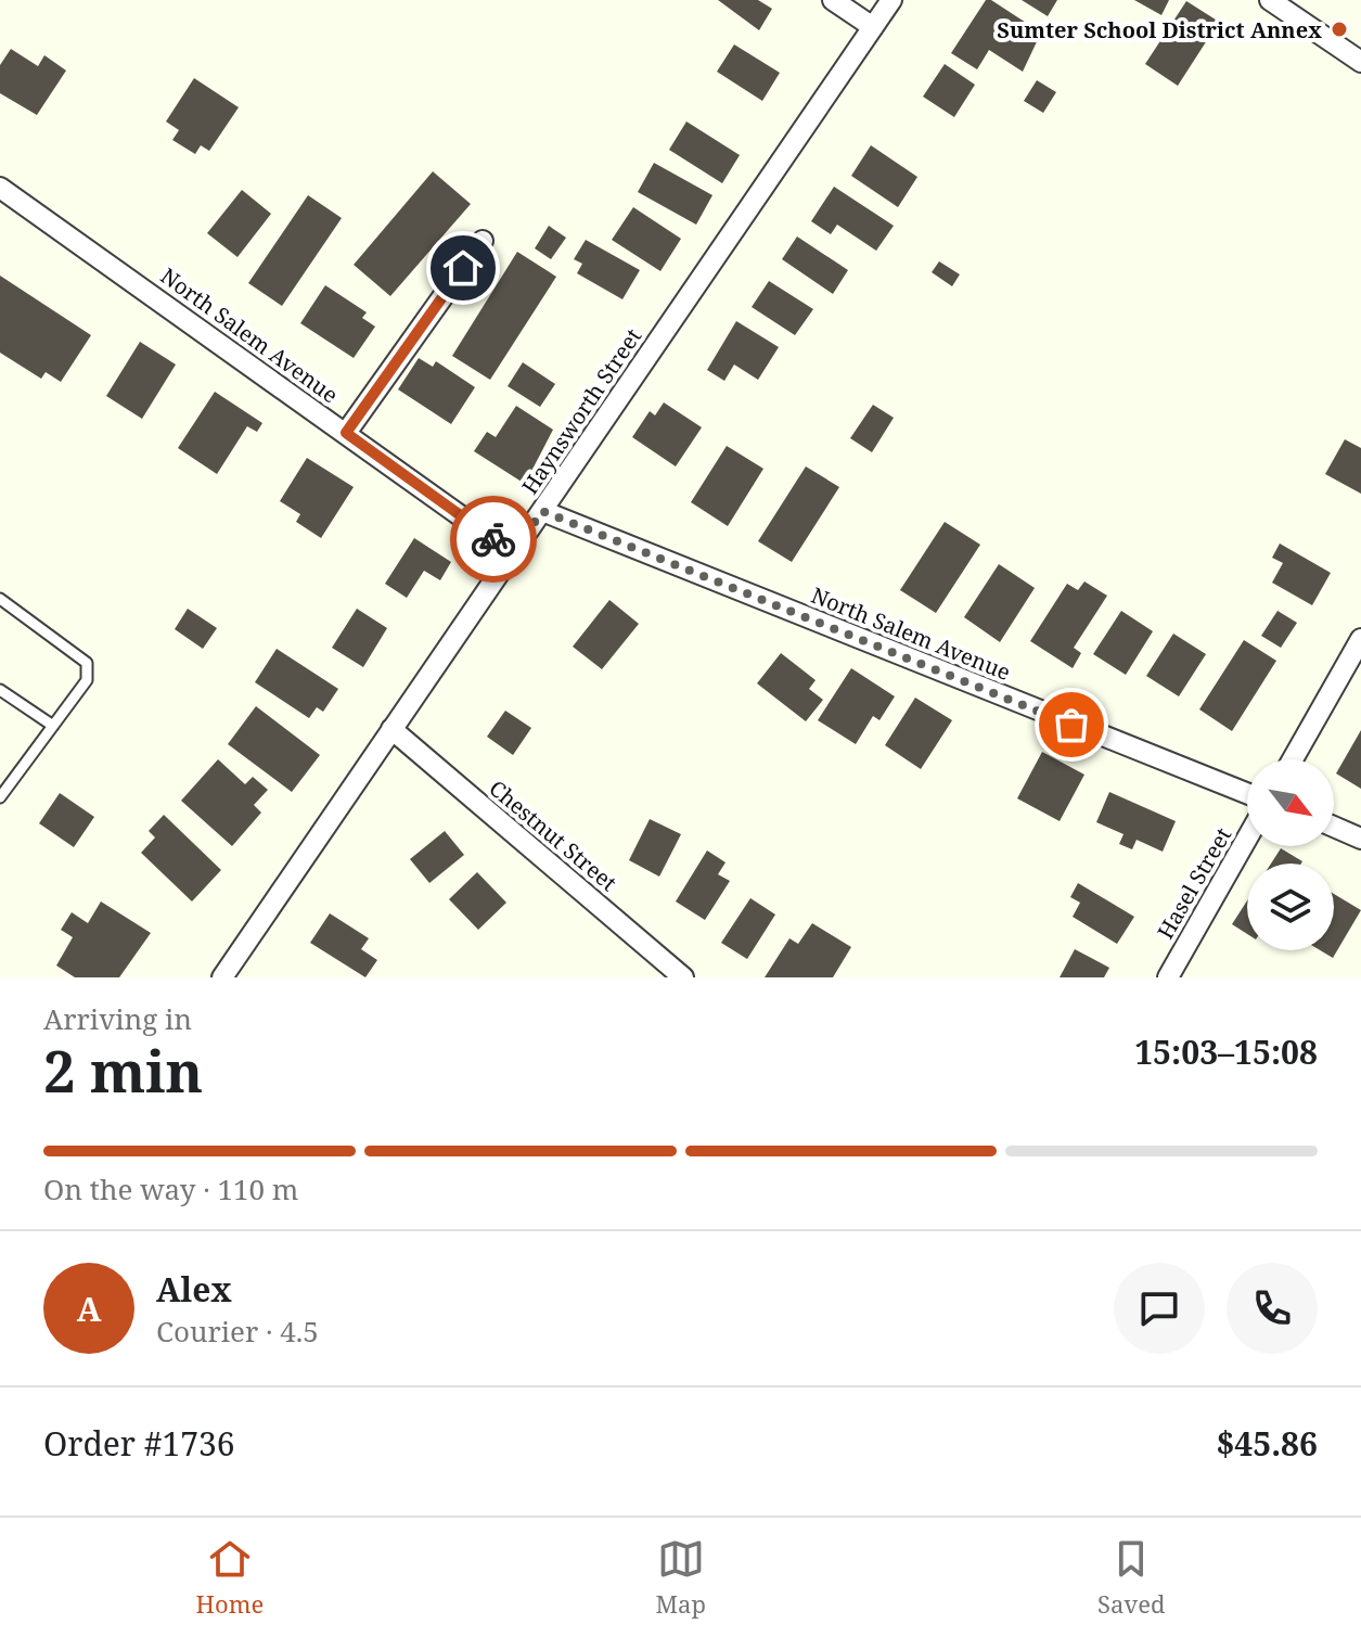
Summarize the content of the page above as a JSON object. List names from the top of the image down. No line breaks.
{"streets":{"street":["North Salem Avenue","Haynsworth Street","Chestnut Street","Hasel Street"]},"crossings":[["North Salem Avenue","Haynsworth Street"],["Haynsworth Street","Chestnut Street"]],"places":["Sumter School District Annex"],"north":"bottom right","page":{"heading":["2 min","Arriving in","15:03–15:08"],"panel":["Alex","Courier · 4.5","Order #1736","$45.86"],"bar":"On the way · 110 m","round":"A","tabs":["Home","Map","Saved"]}}
